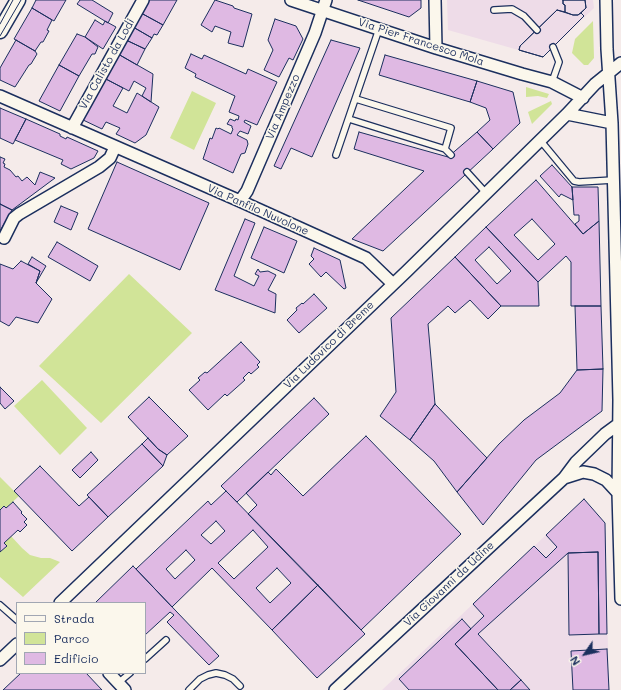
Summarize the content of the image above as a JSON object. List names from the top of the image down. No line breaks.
{"streets":{"street":["Via Pier Francesco Mola","Via Calisto da Lodi","Via Ampezzo","Via Panfilo Nuvolone","Via Ludovico di Breme","Via Giovanni da Udine"]},"crossings":[["Via Pier Francesco Mola","Via Ampezzo"],["Via Pier Francesco Mola","Via Ludovico di Breme"],["Via Calisto da Lodi","Via Panfilo Nuvolone"],["Via Ampezzo","Via Panfilo Nuvolone"],["Via Panfilo Nuvolone","Via Ludovico di Breme"]],"legend":["Strada","Parco","Edificio"],"north":"bottom left"}
